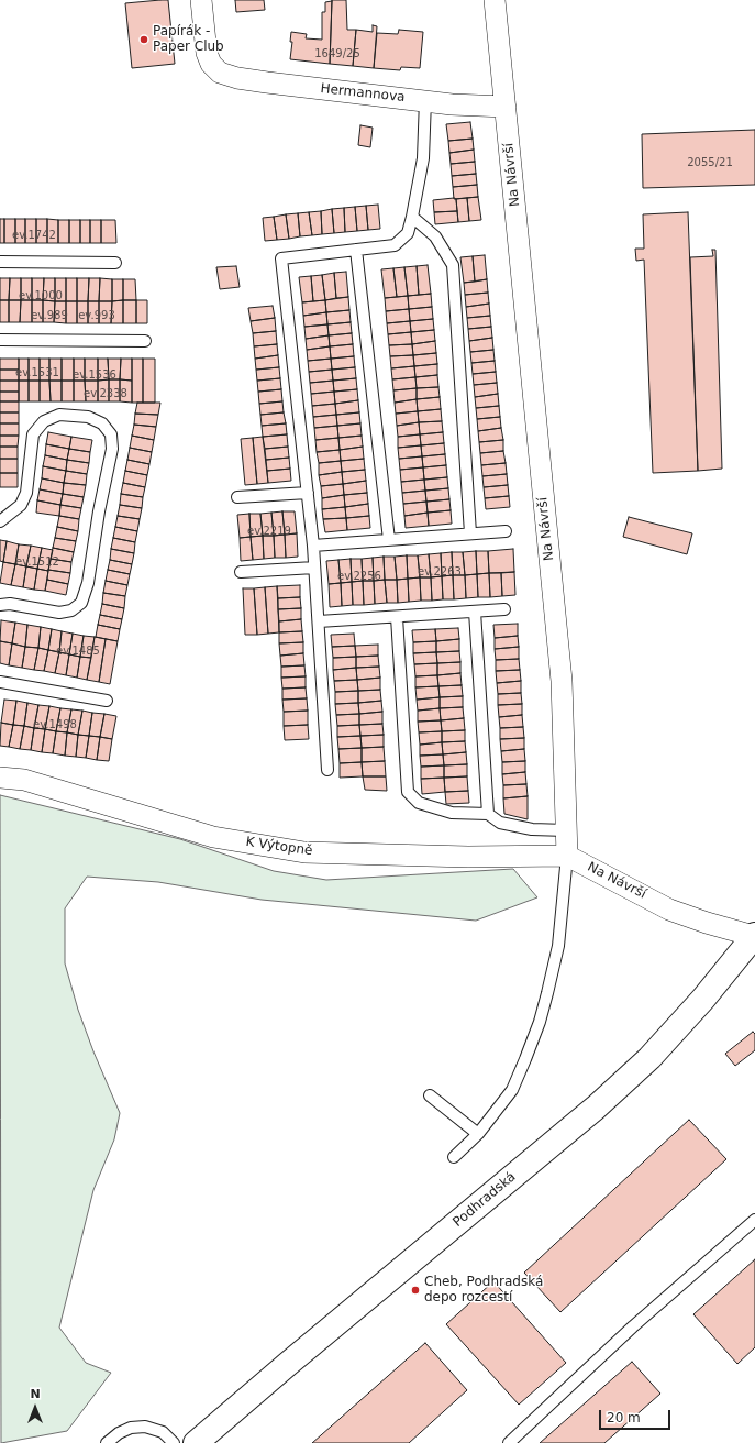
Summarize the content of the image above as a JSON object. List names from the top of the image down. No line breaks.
{"streets":{"main road":["Podhradská"],"street":["Hermannova","Na Návrší","K Výtopně"]},"crossings":[["Hermannova","Na Návrší"],["Na Návrší","K Výtopně"],["Na Návrší","Podhradská"]],"places":["Papírák - Paper Club","Cheb, Podhradská depo rozcestí"],"house_numbers":["1649/25","2055/21","ev.1742","ev.1000","ev.989","ev.993","ev.1531","ev.1536","ev.2338","ev.2219","ev.1512","ev.2263","ev.2256","ev.1485","ev.1498"],"scale_bar":"20 m","north":"top"}
